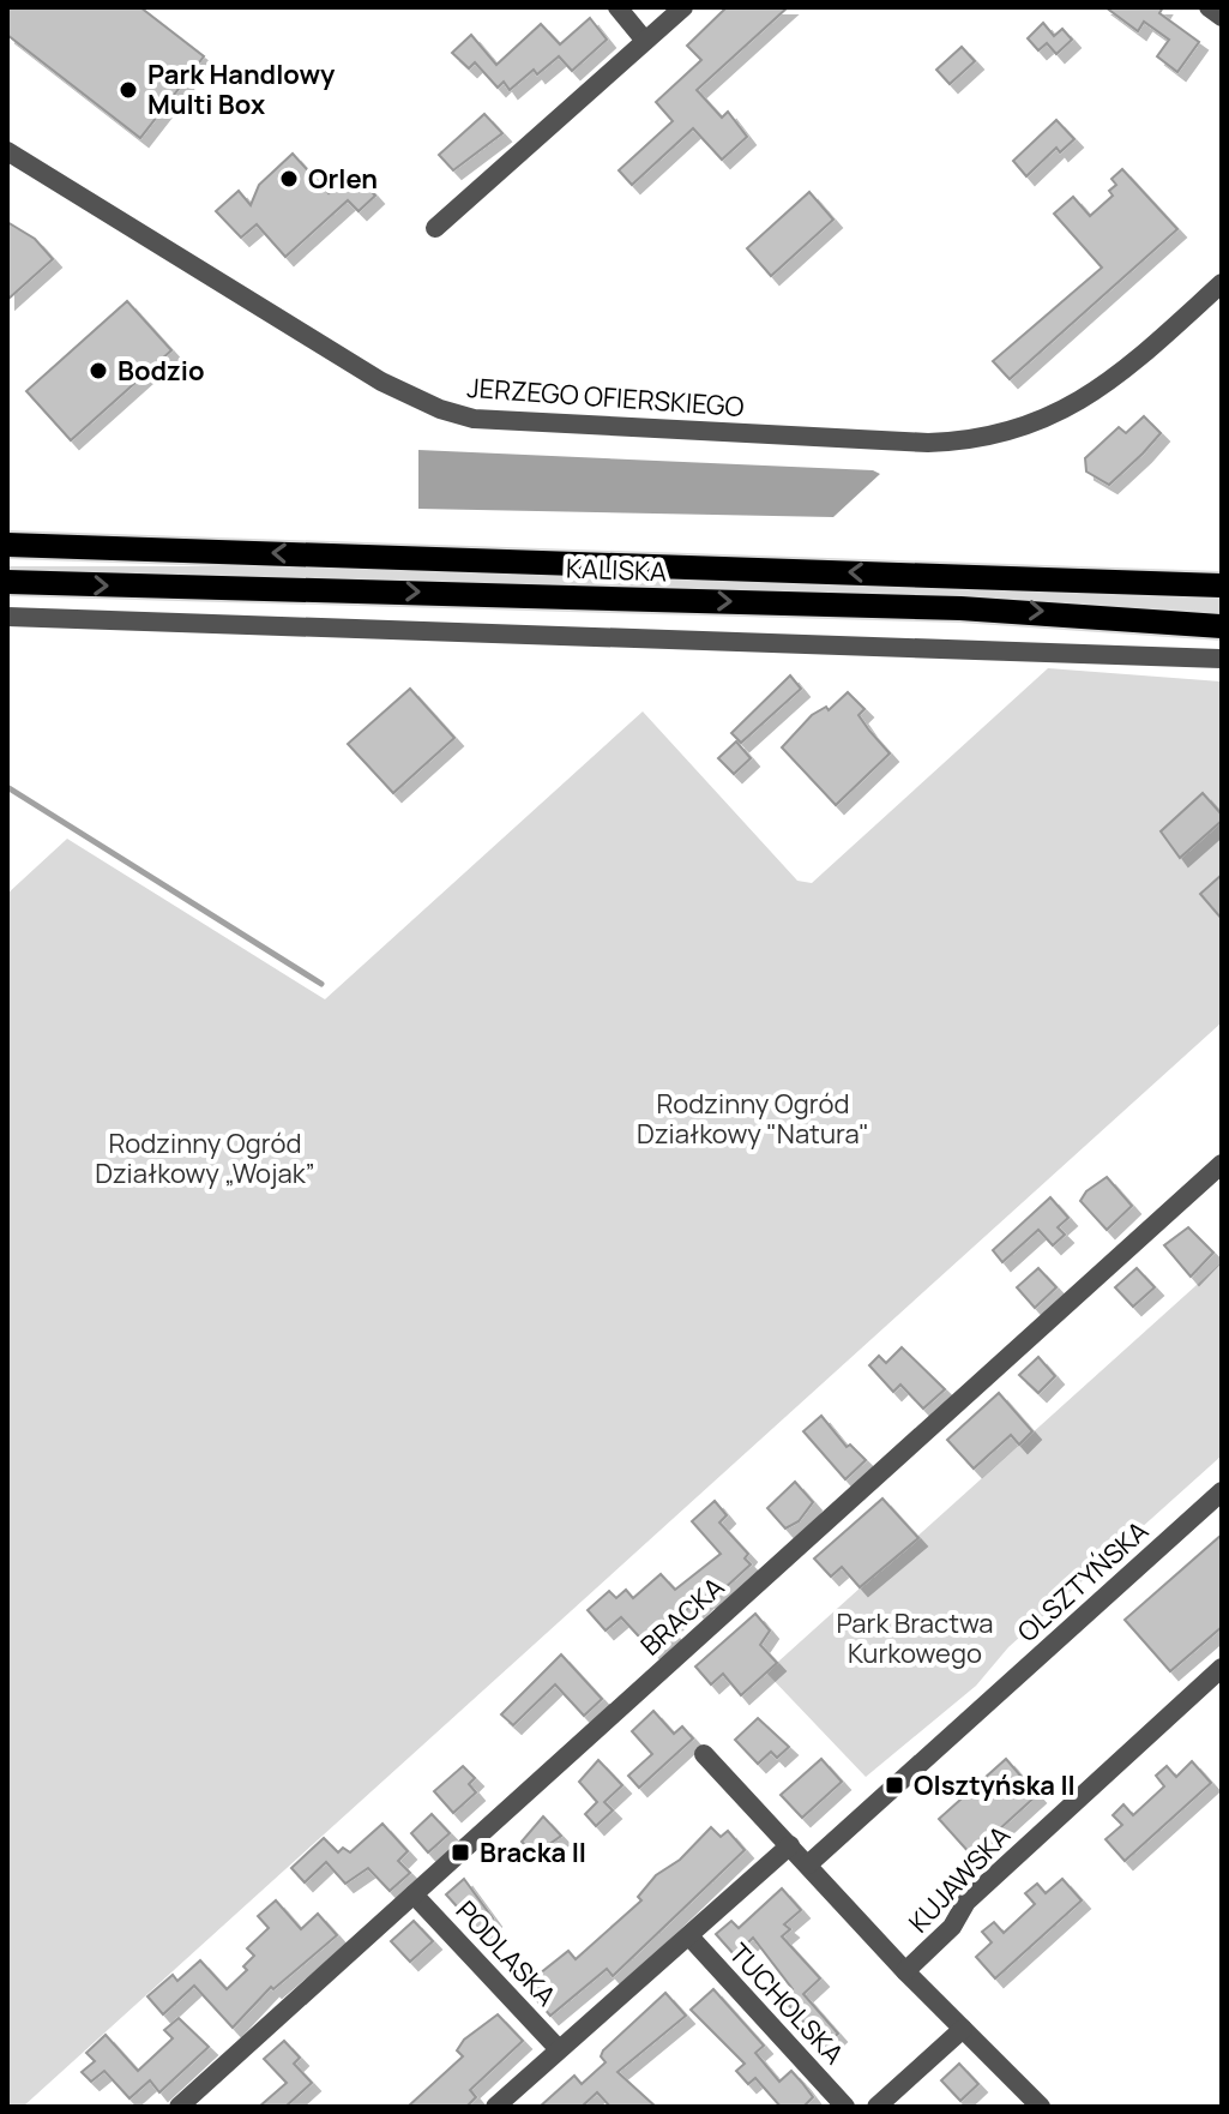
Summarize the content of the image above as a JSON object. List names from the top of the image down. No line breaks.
{"streets":{"main road":["KALISKA"],"street":["JERZEGO OFIERSKIEGO","OLSZTYŃSKA","BRACKA","KUJAWSKA","PODLASKA","TUCHOLSKA"]},"crossings":[["OLSZTYŃSKA","KUJAWSKA"],["BRACKA","PODLASKA"]],"parks":["Rodzinny Ogród Działkowy \"Natura\"","Rodzinny Ogród Działkowy „Wojak”","Park Bractwa Kurkowego"],"places":{"other":["Park Handlowy Multi Box","Orlen","Bodzio"],"transit":["Olsztyńska II","Bracka II"]}}
